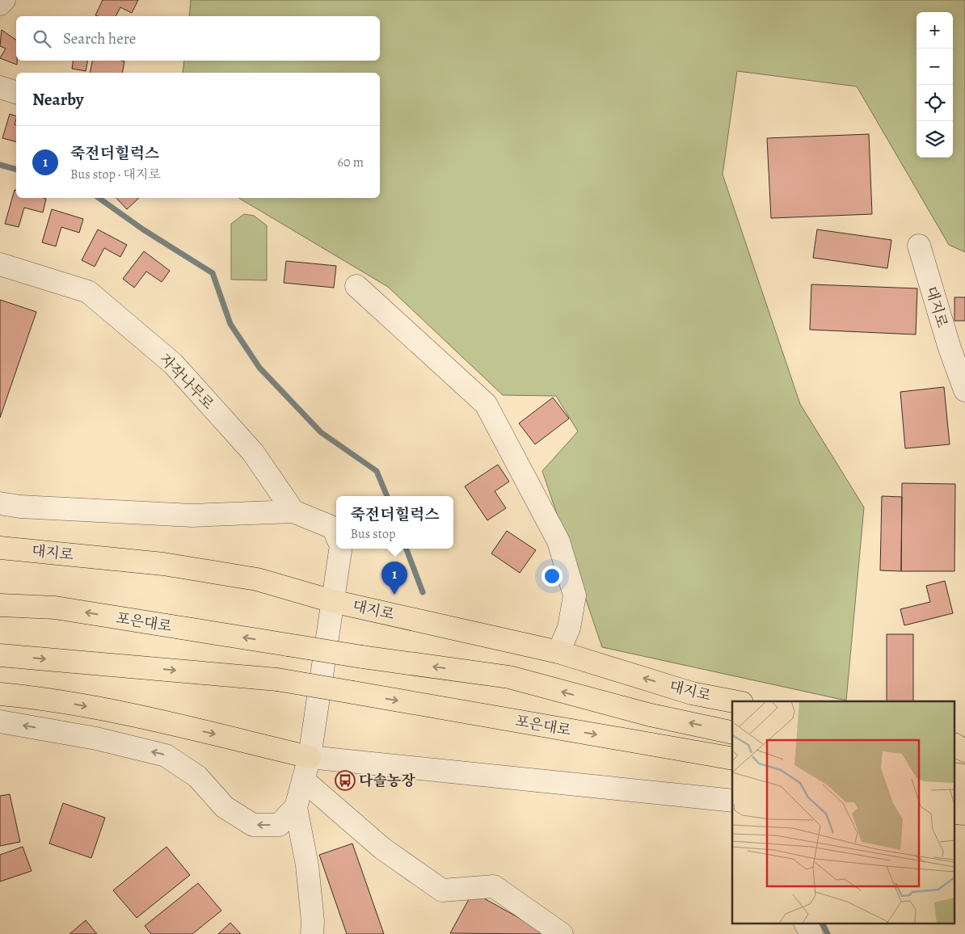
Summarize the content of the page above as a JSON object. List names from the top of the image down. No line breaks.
{"streets":{"main road":["대지로","포은대로"],"street":["자작나무로"]},"places":{"bus stop":["다솔농장"]},"page":{"map_buttons":["+","−"],"search":"Search here","heading":"Nearby","list":[{"mark":"1","name":"죽전더힐럭스","note":"Bus stop · 대지로","value":"60 m"}],"popup":["죽전더힐럭스","Bus stop"],"pins":"1"}}
